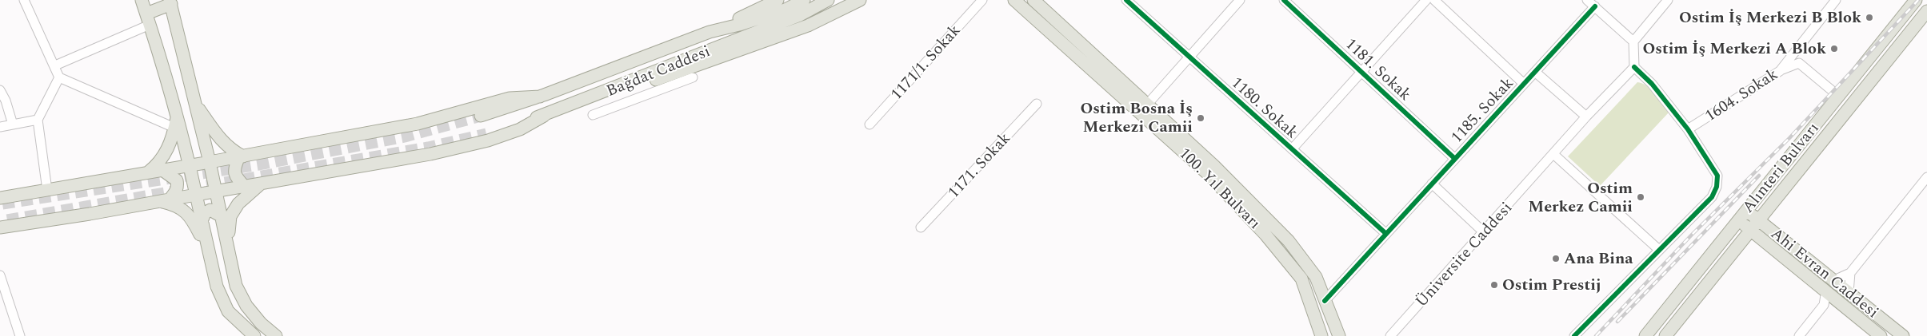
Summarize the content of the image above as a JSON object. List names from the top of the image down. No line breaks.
{"streets":{"main road":["Bağdat Caddesi","Alınteri Bulvarı","100. Yıl Bulvarı","Ahi Evran Caddesi"],"street":["1171/1. Sokak","1181. Sokak","1604. Sokak","1180. Sokak","1185. Sokak","1171. Sokak","Üniversite Caddesi"]},"crossings":[["1181. Sokak","1185. Sokak"],["1180. Sokak","1185. Sokak"],["1185. Sokak","100. Yıl Bulvarı"],["Alınteri Bulvarı","Ahi Evran Caddesi"]],"places":["Ostim İş Merkezi B Blok","Ostim İş Merkezi A Blok","Ostim Bosna İş Merkezi Camii","Ostim Merkez Camii","Ana Bina","Ostim Prestij"]}
